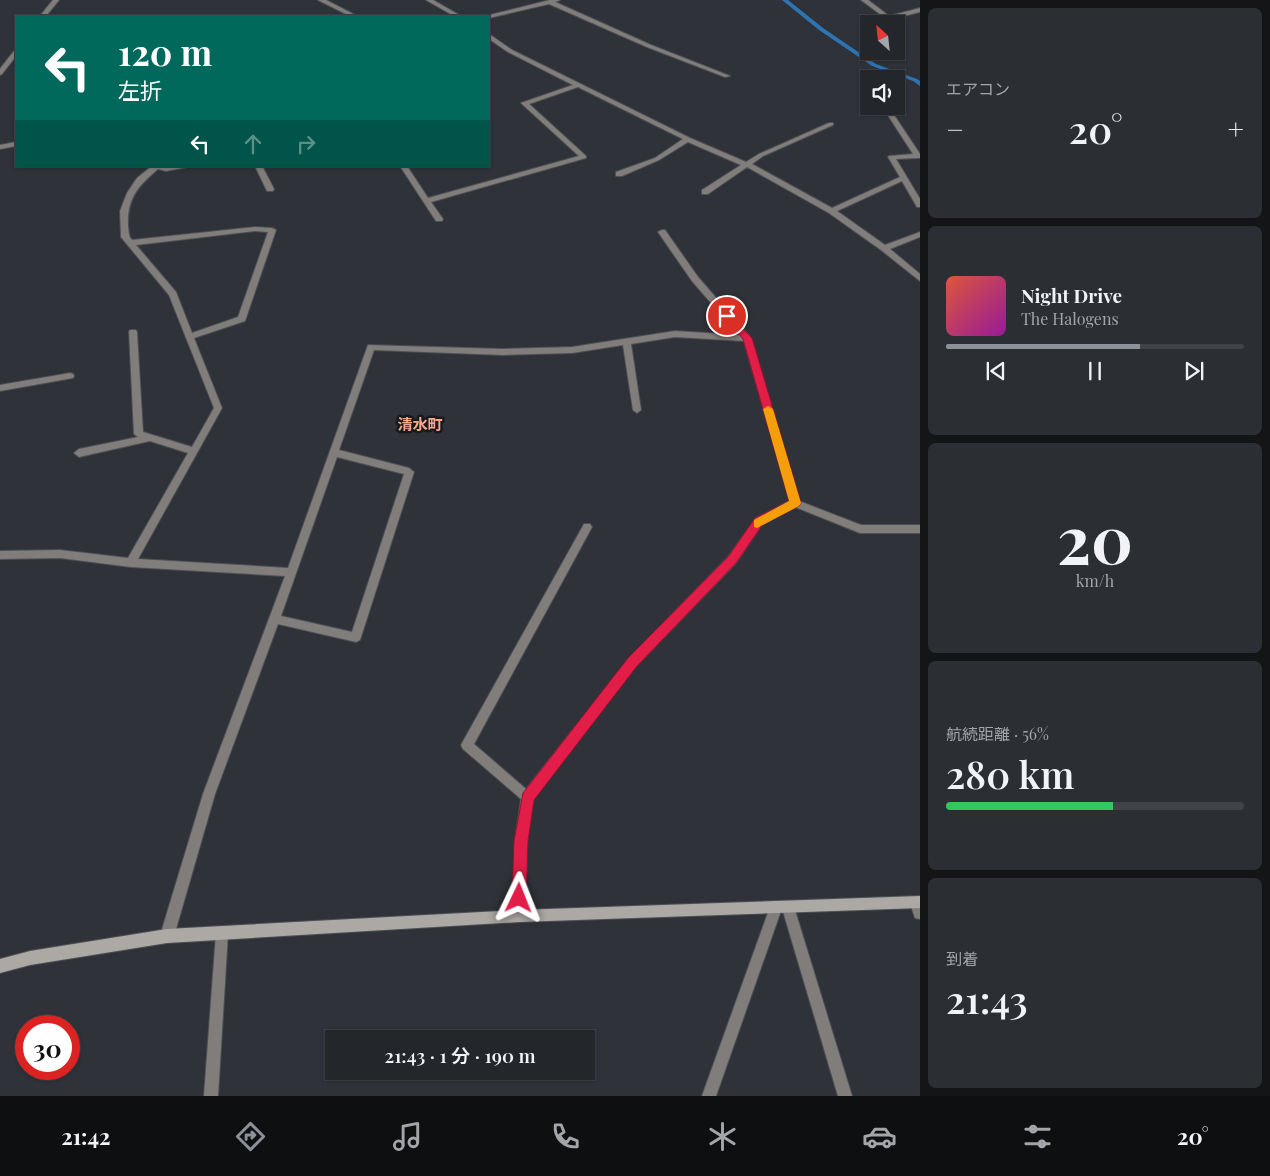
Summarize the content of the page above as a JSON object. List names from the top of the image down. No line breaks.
{"districts":["清水町"],"north":"top left","page":{"tile":["エアコン",["20","km/h"],["航続距離 · 56%","280 km"],["到着","21:43"]],"turn":["120 m","左折"],"heat":["−","20°","+"],"song":["Night Drive","The Halogens"],"limit":"30","trip":"21:43 · 1 分 · 190 m","tabs":["21:42","20°"]}}
